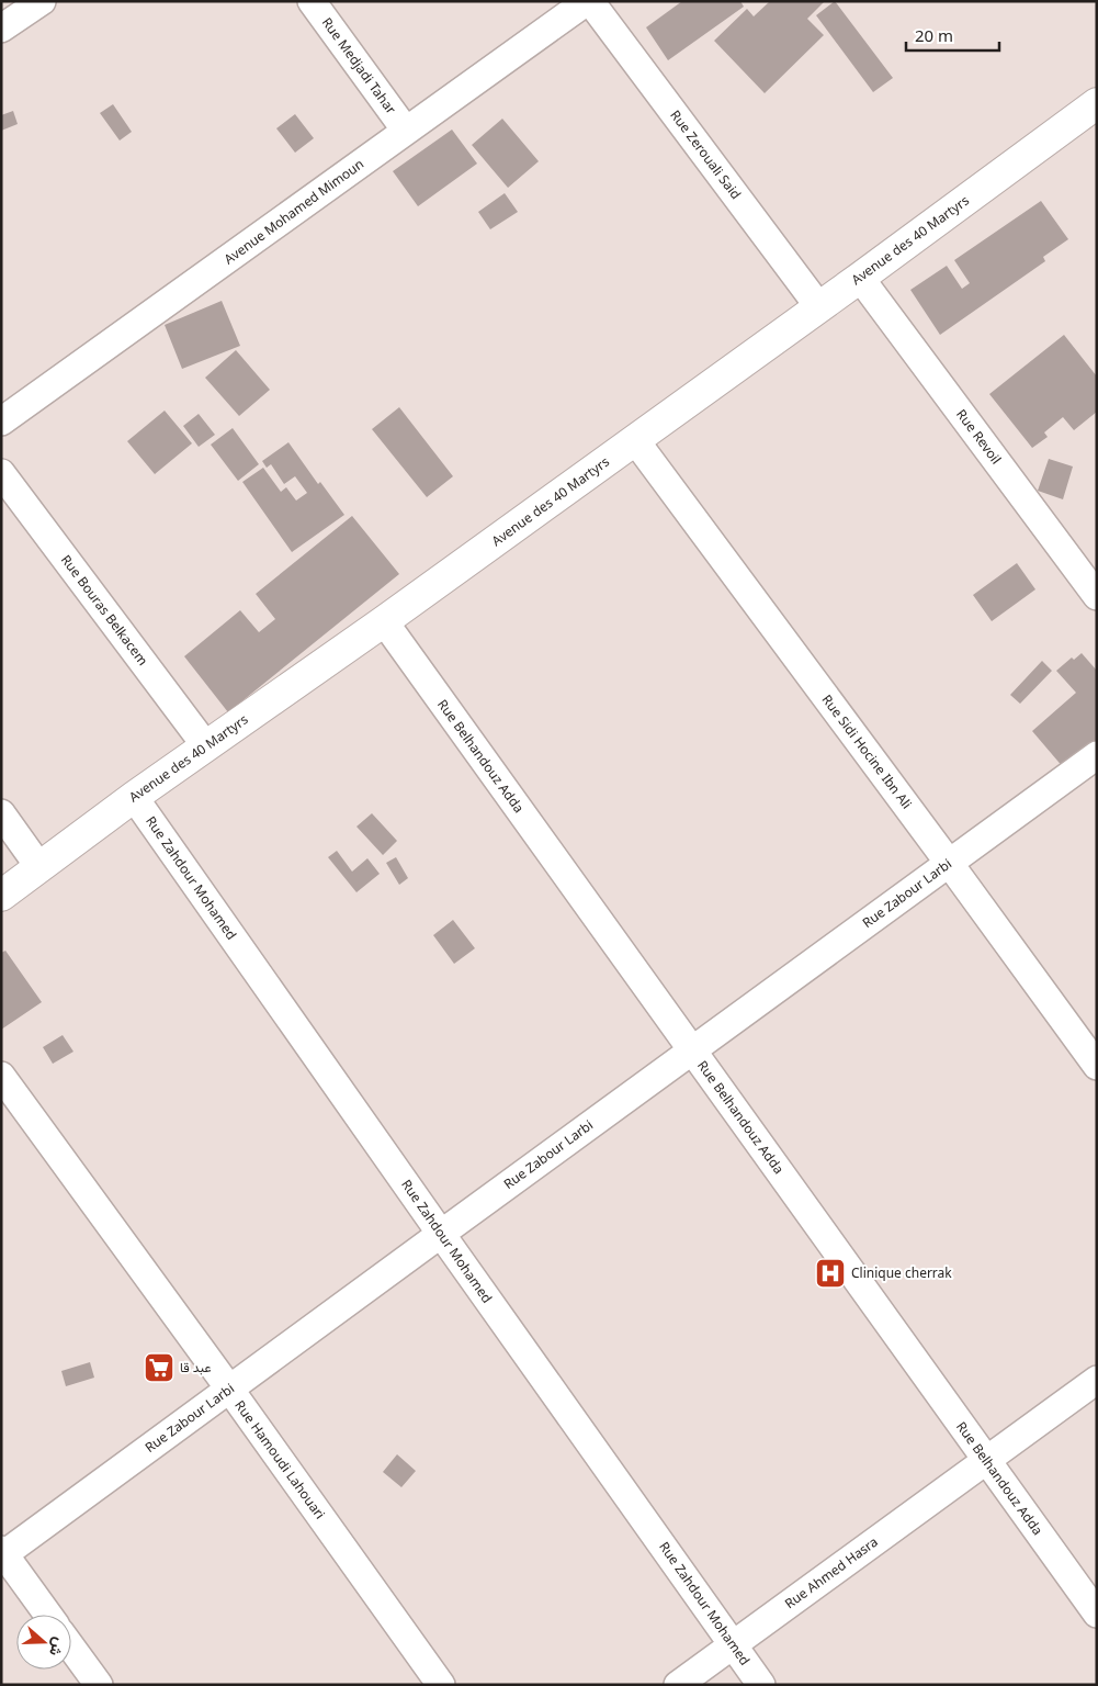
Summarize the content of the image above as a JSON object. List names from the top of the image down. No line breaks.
{"streets":{"main road":["Avenue des 40 Martyrs"],"street":["Rue Medjadi Tahar","Rue Zerouali Said","Avenue Mohamed Mimoun","Rue Revoil","Rue Bouras Belkacem","Rue Sidi Hocine Ibn Ali","Rue Belhandouz Adda","Rue Zahdour Mohamed","Rue Zabour Larbi","Rue Hamoudi Lahouari","Rue Ahmed Hasra"]},"crossings":[["Rue Medjadi Tahar","Avenue Mohamed Mimoun"],["Rue Zerouali Said","Avenue Mohamed Mimoun"],["Rue Zerouali Said","Avenue des 40 Martyrs"],["Avenue des 40 Martyrs","Rue Revoil"],["Avenue des 40 Martyrs","Rue Bouras Belkacem"],["Avenue des 40 Martyrs","Rue Sidi Hocine Ibn Ali"],["Avenue des 40 Martyrs","Rue Belhandouz Adda"],["Avenue des 40 Martyrs","Rue Zahdour Mohamed"],["Rue Sidi Hocine Ibn Ali","Rue Zabour Larbi"],["Rue Belhandouz Adda","Rue Zabour Larbi"],["Rue Belhandouz Adda","Rue Ahmed Hasra"],["Rue Zahdour Mohamed","Rue Zabour Larbi"],["Rue Zahdour Mohamed","Rue Ahmed Hasra"],["Rue Zabour Larbi","Rue Hamoudi Lahouari"]],"places":{"hospital":["Clinique cherrak"],"supermarket":["عبد قا"]},"scale_bar":"20 m","north":"right"}
